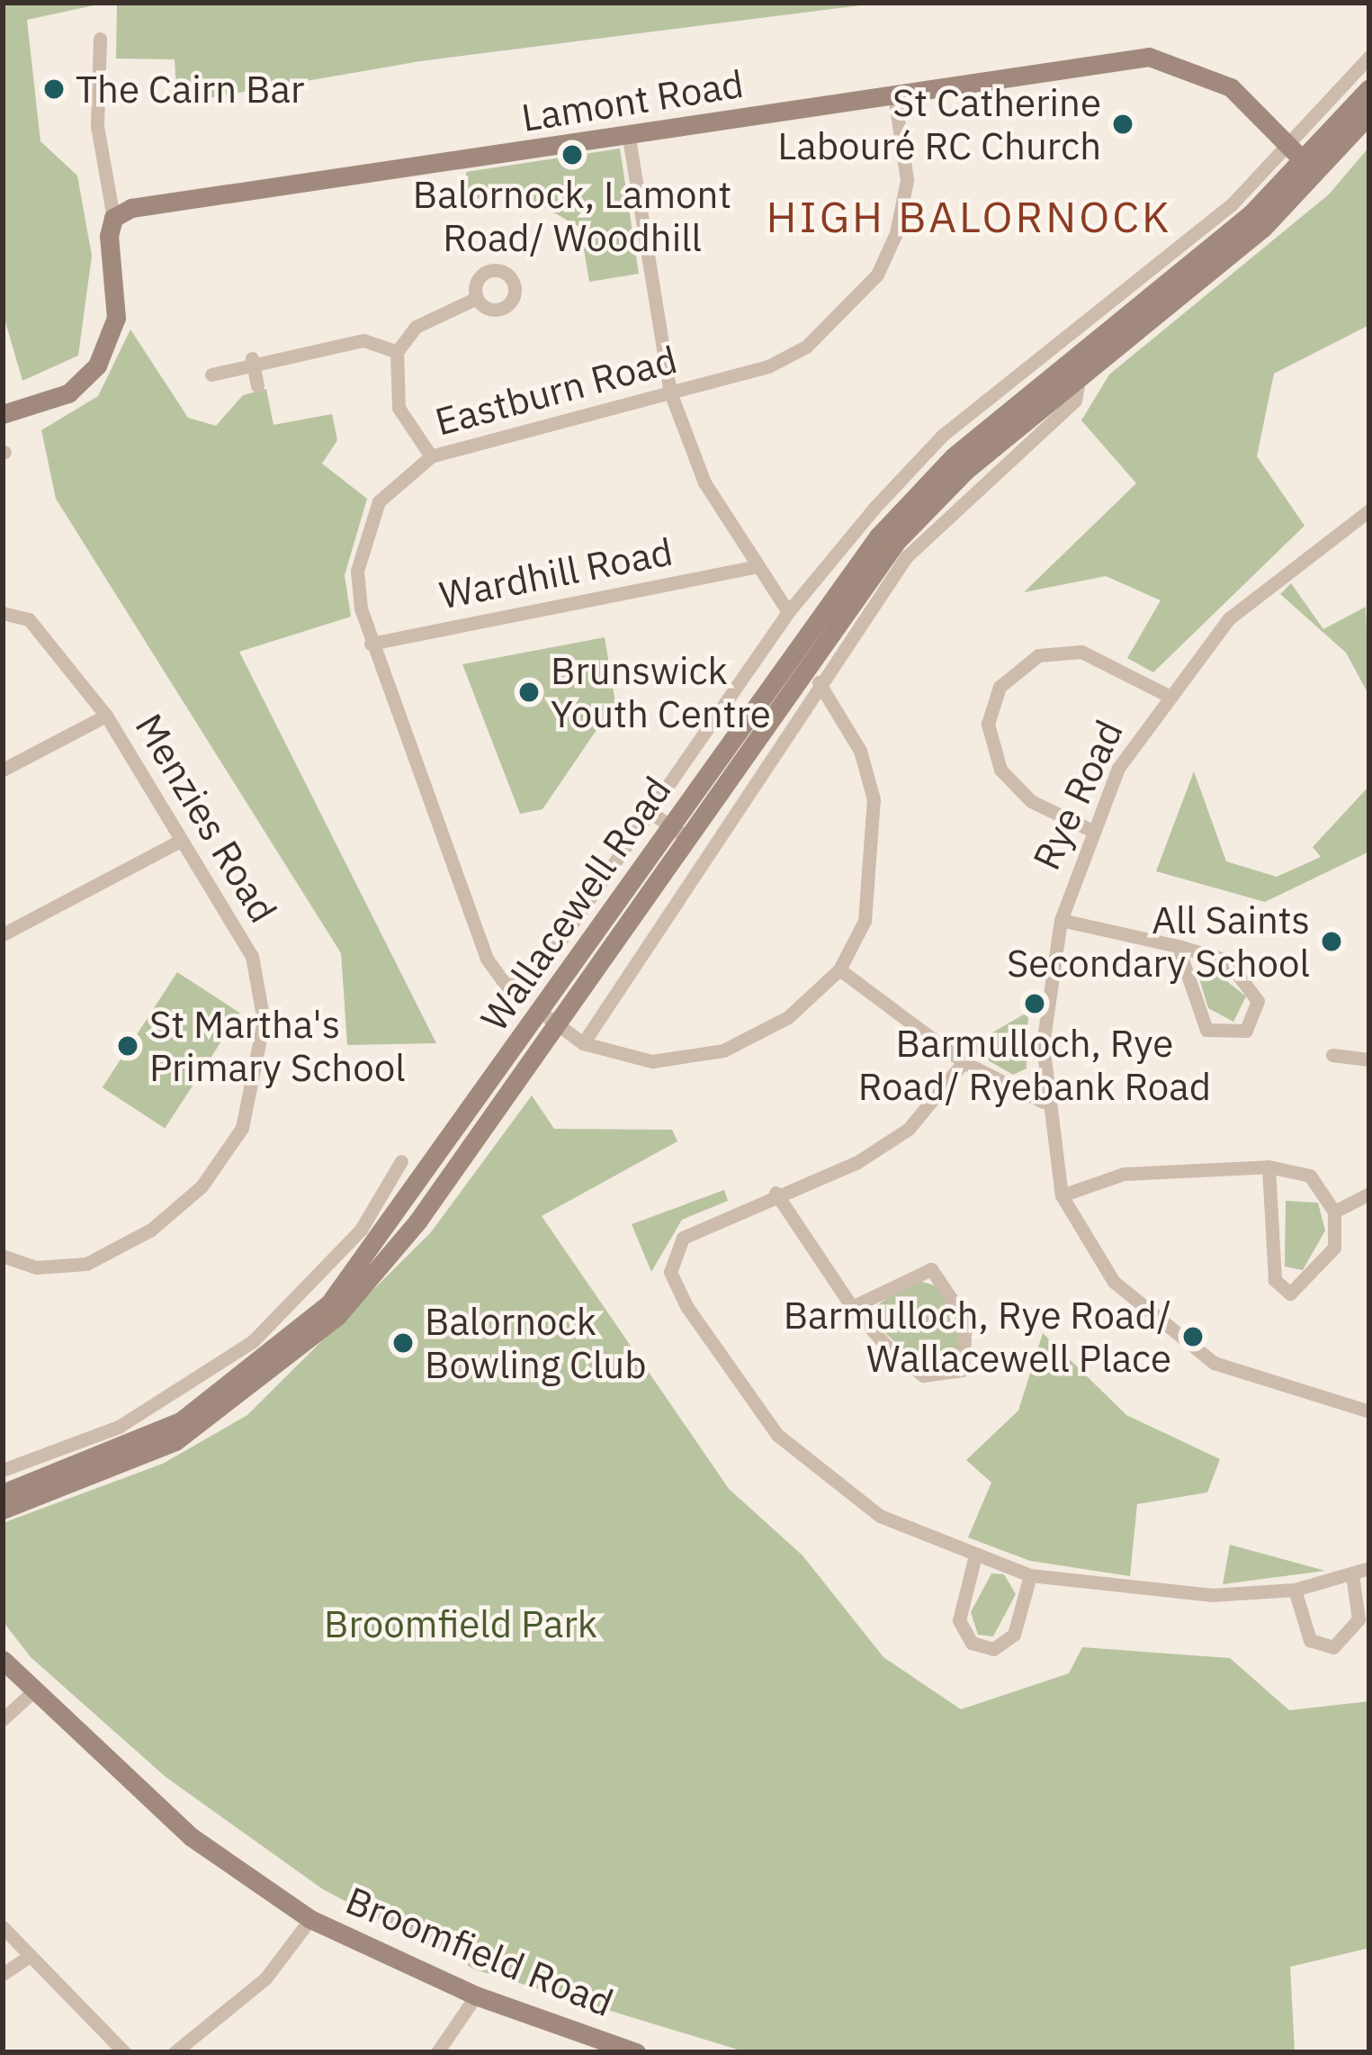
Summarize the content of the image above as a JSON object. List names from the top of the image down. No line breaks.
{"streets":{"street":["Lamont Road","Eastburn Road","Wardhill Road","Rye Road","Menzies Road","Wallacewell Road","Broomfield Road"]},"crossings":[["Lamont Road","Eastburn Road"],["Lamont Road","Wallacewell Road"],["Eastburn Road","Wardhill Road"],["Eastburn Road","Wallacewell Road"]],"districts":["HIGH BALORNOCK"],"parks":["Broomfield Park"],"places":["The Cairn Bar","St Catherine Labouré RC Church","Balornock, Lamont Road/ Woodhill","Brunswick Youth Centre","All Saints Secondary School","Barmulloch, Rye Road/ Ryebank Road","St Martha's Primary School","Barmulloch, Rye Road/ Wallacewell Place","Balornock Bowling Club"]}
